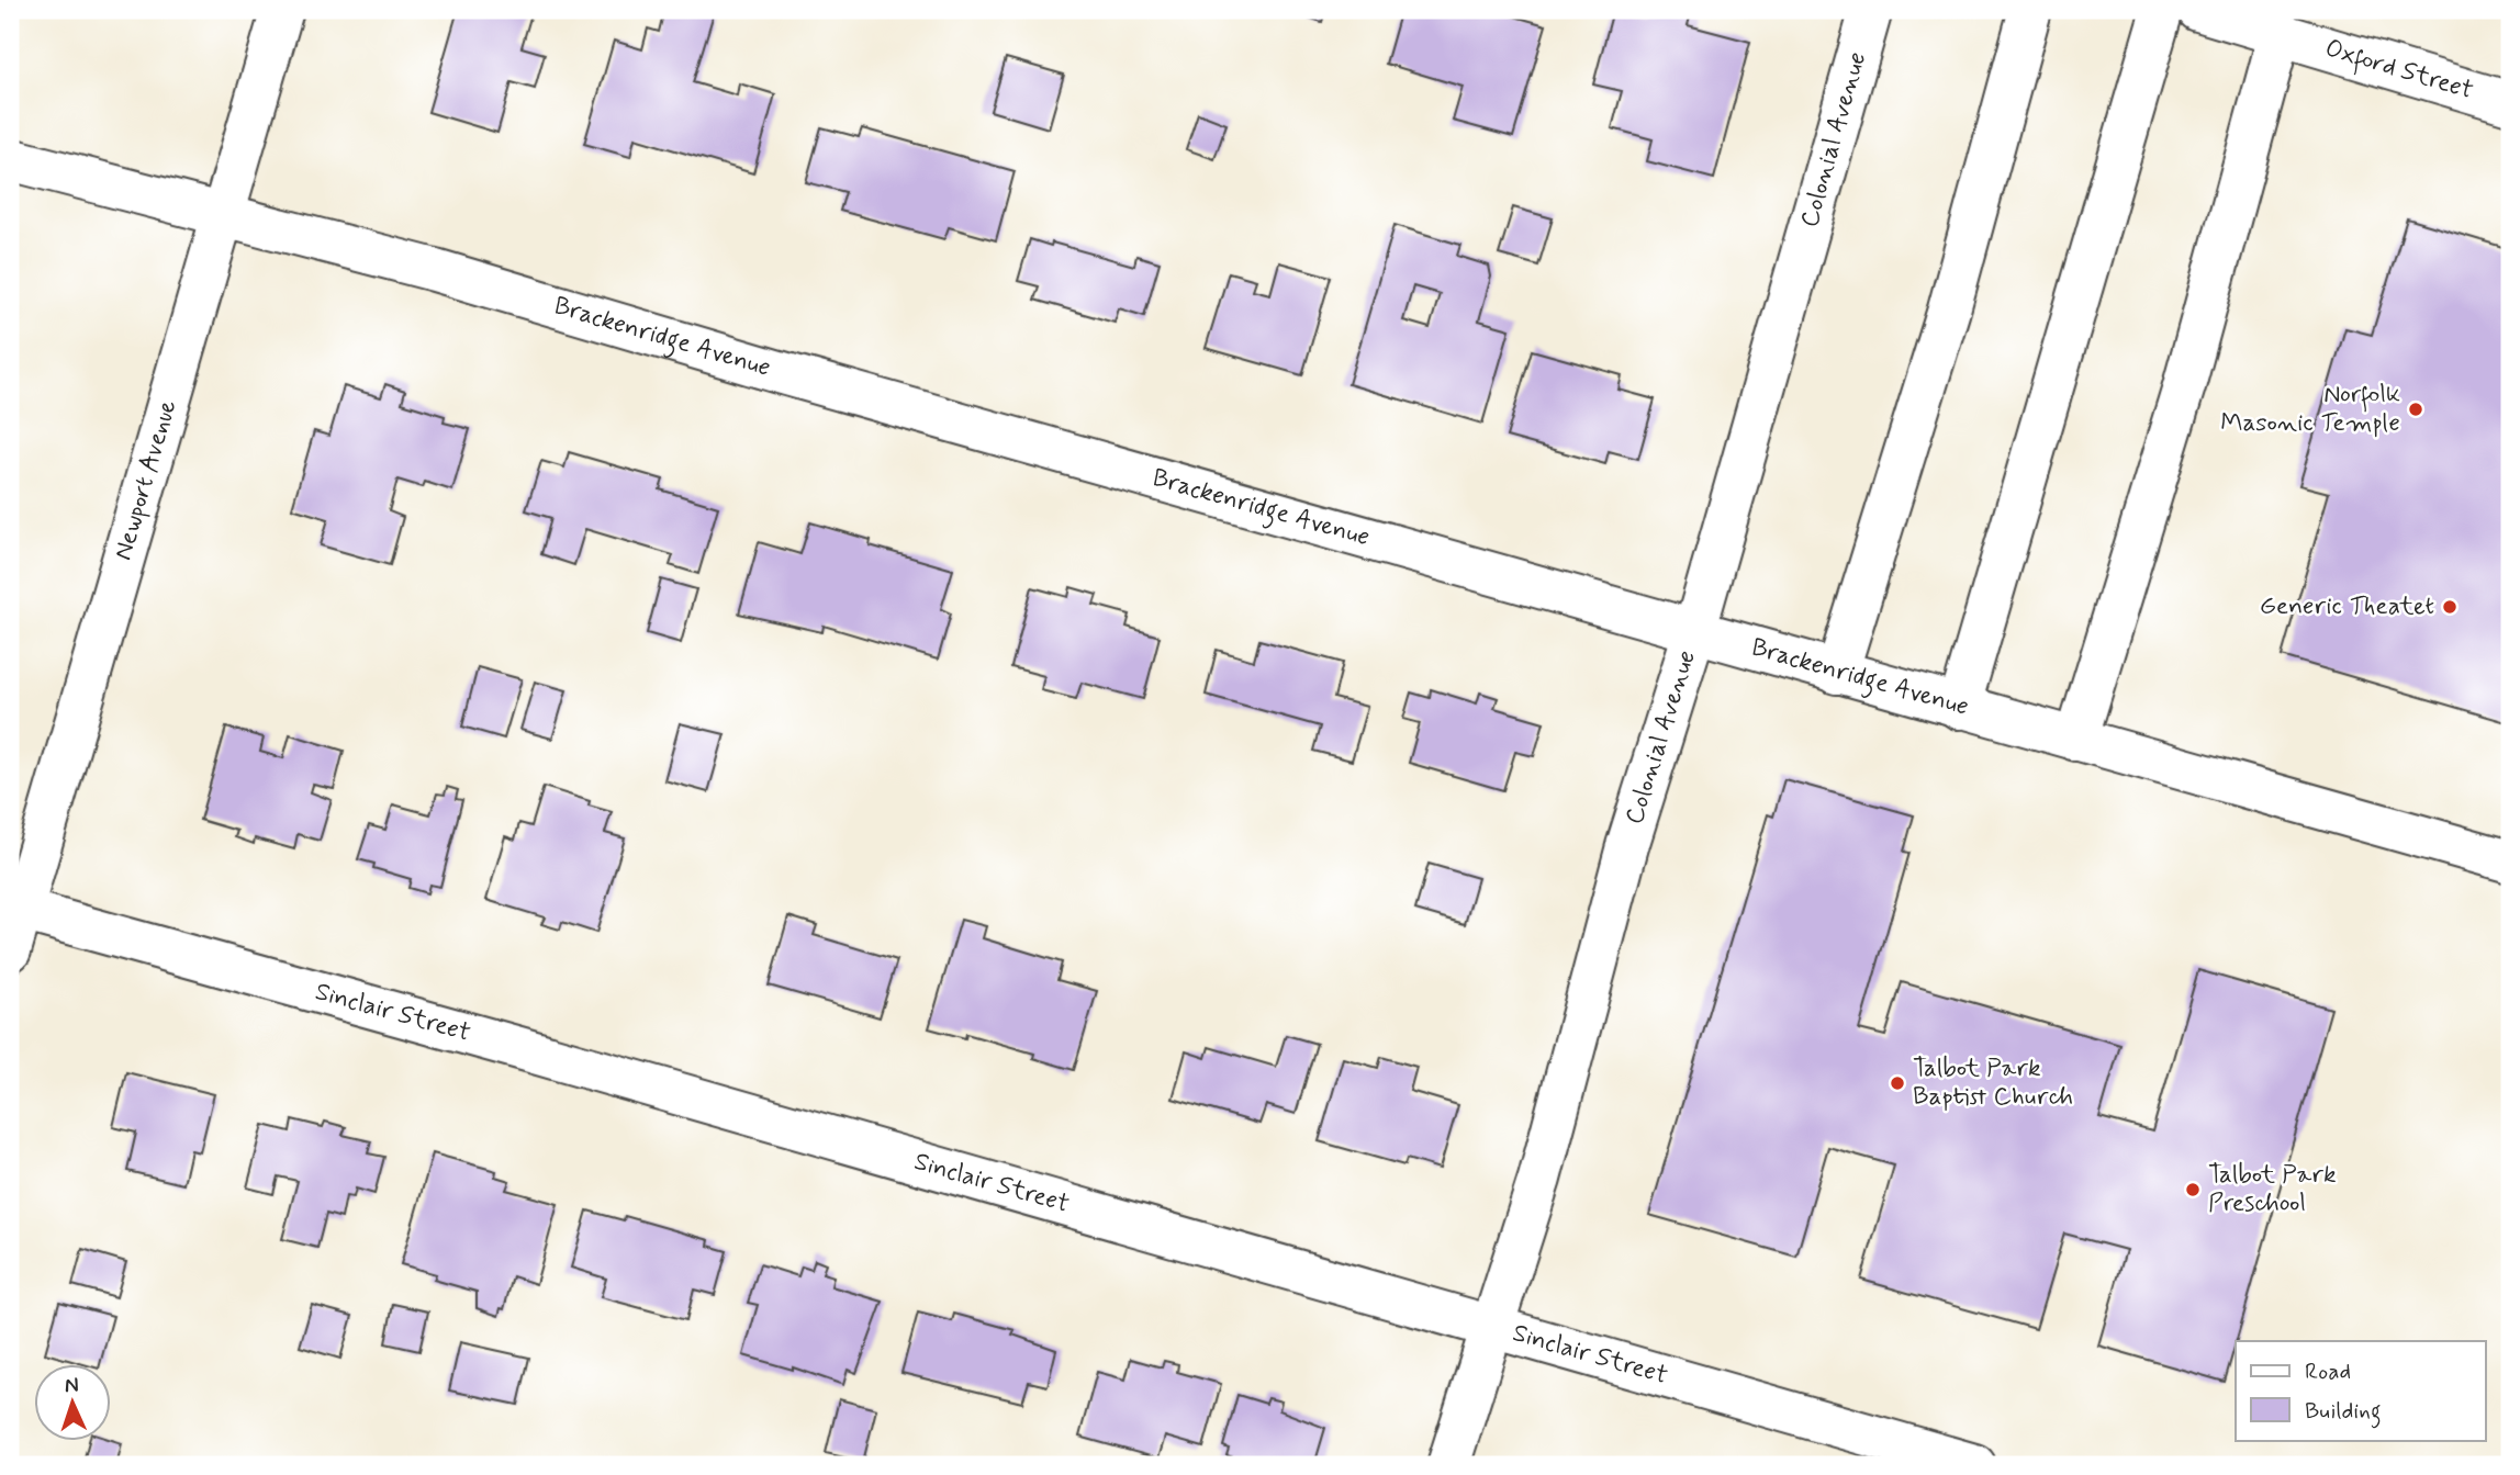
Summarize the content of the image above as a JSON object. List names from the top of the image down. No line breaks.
{"streets":{"street":["Oxford Street","Colonial Avenue","Brackenridge Avenue","Newport Avenue","Sinclair Street"]},"crossings":[["Colonial Avenue","Brackenridge Avenue"],["Colonial Avenue","Sinclair Street"],["Brackenridge Avenue","Newport Avenue"],["Newport Avenue","Sinclair Street"]],"places":["Norfolk Masonic Temple","Generic Theatet","Talbot Park Baptist Church","Talbot Park Preschool"],"legend":["Road","Building"],"north":"top"}
